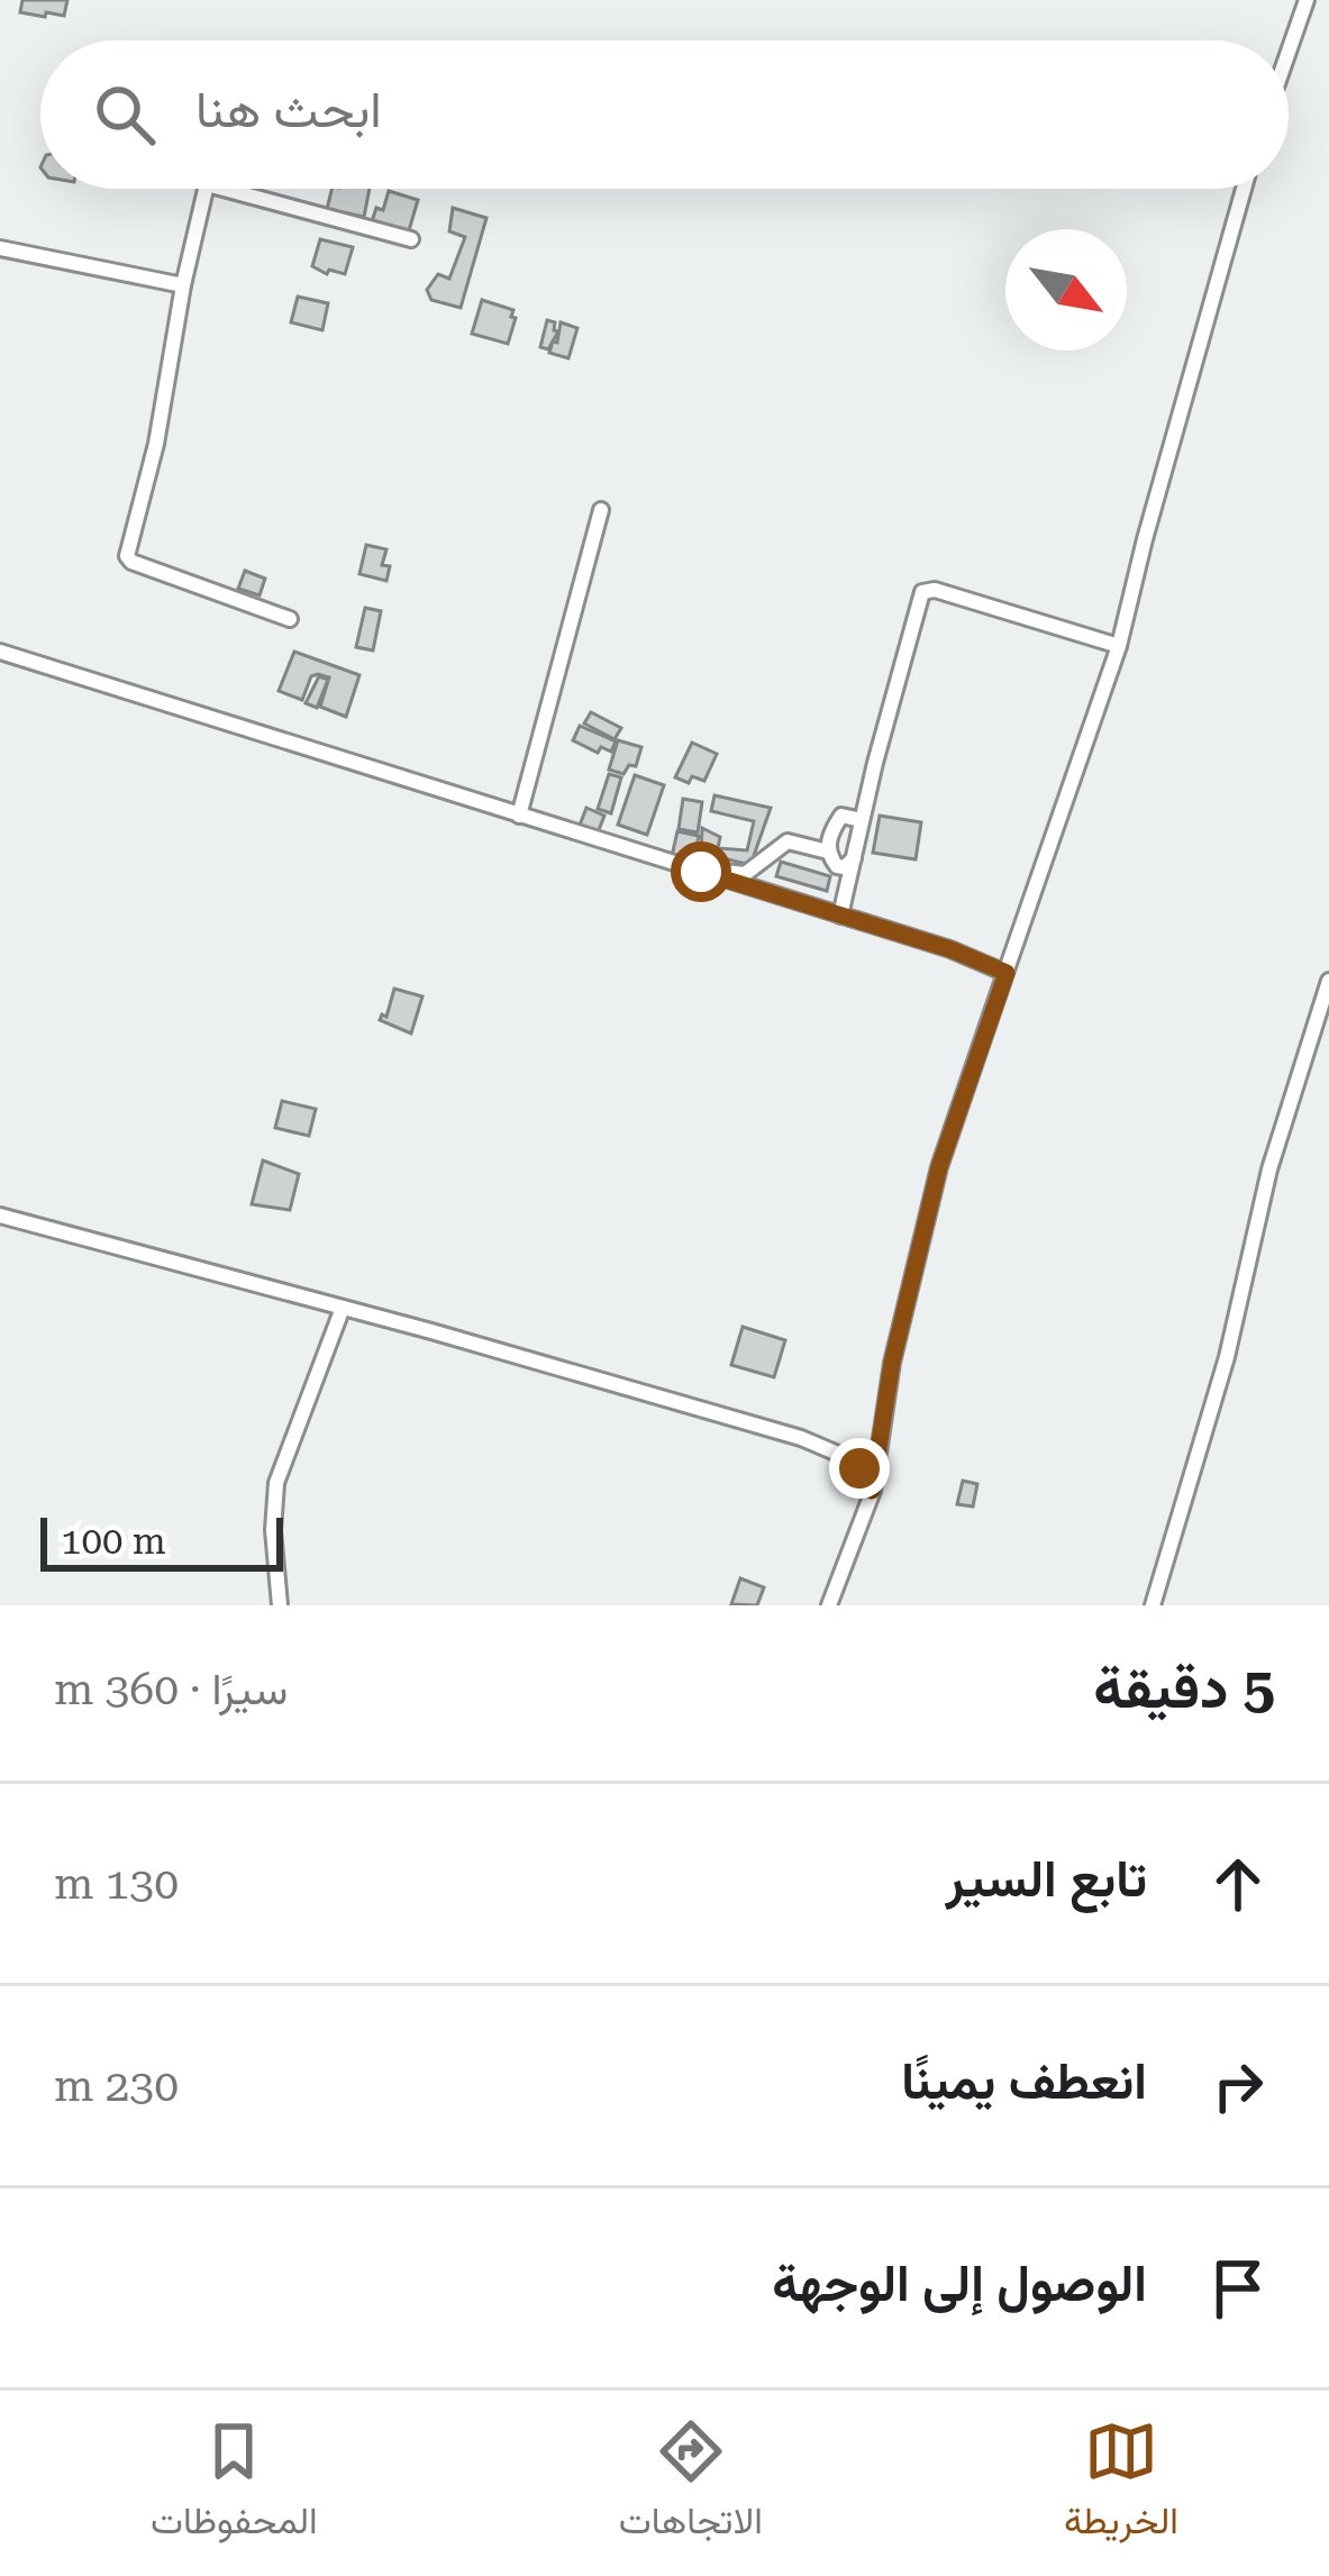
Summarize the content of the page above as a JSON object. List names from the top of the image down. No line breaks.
{"scale_bar":"100 m","north":"bottom right","page":{"search":"ابحث هنا","scale":"100 m","heading":["5 دقيقة","سيرًا · 360 m"],"list":[["تابع السير","130 m"],["انعطف يمينًا","230 m"],"الوصول إلى الوجهة"],"nav":["الخريطة","الاتجاهات","المحفوظات"]}}
